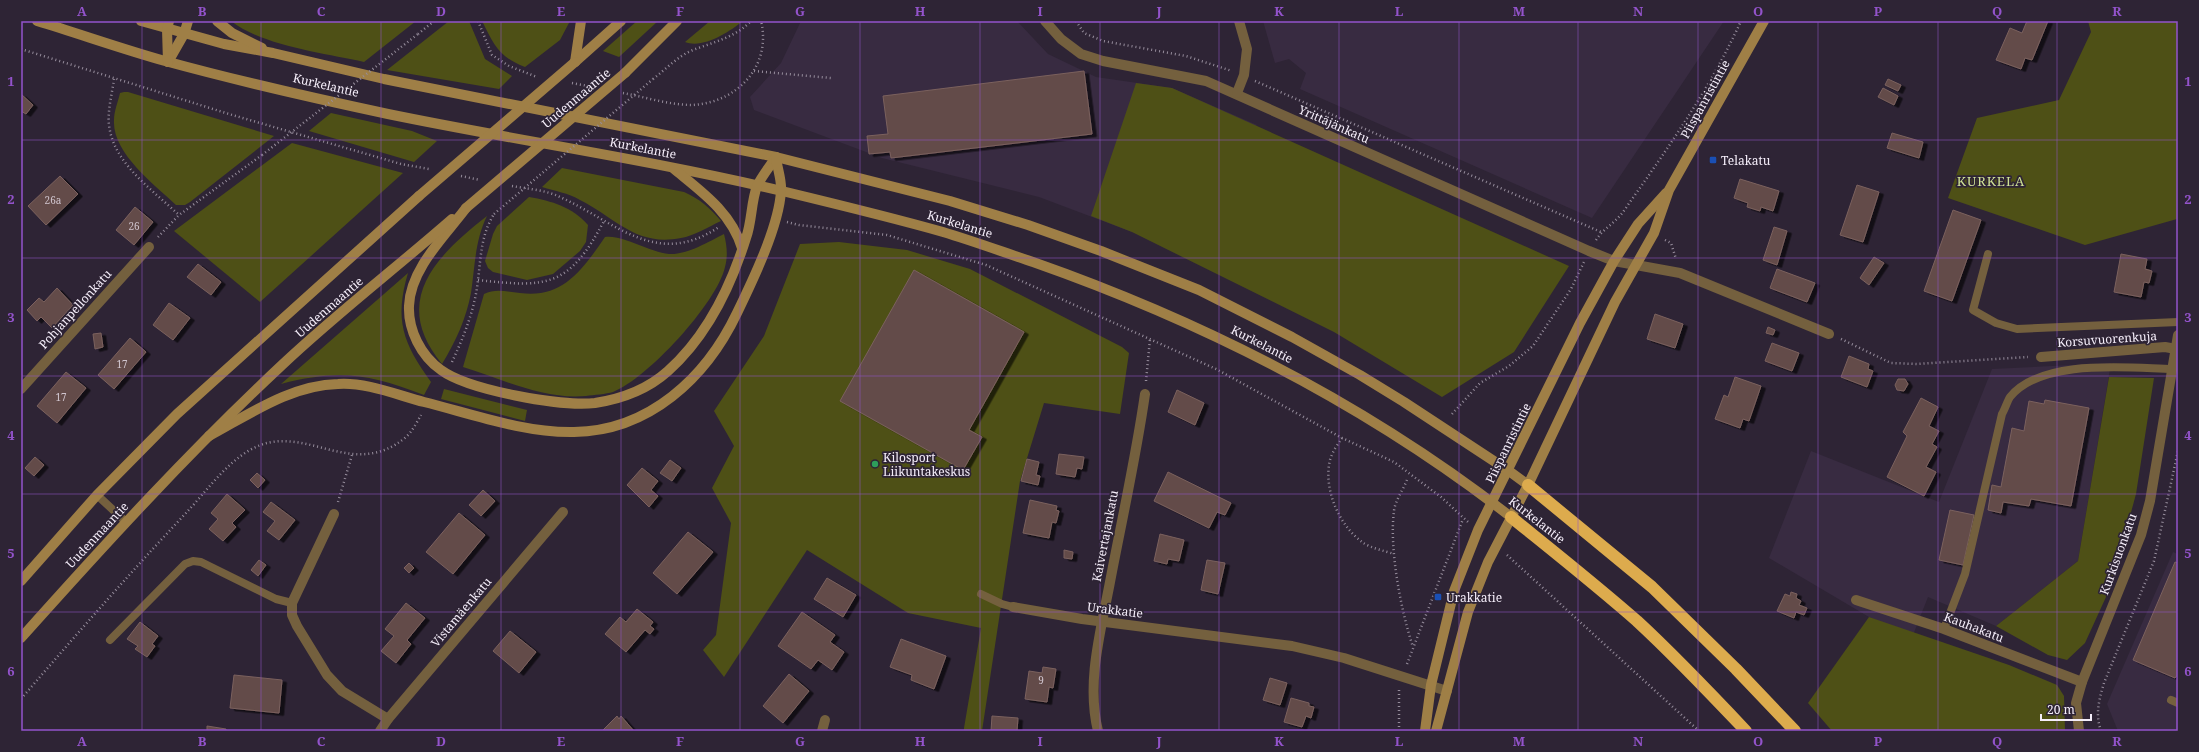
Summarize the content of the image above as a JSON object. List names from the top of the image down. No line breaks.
{"streets":{"highway":["Kurkelantie"],"main road":["Uudenmaantie","Piispanristintie"],"street":["Yrittäjänkatu","Pohjanpellonkatu","Korsuvuorenkuja","Kaivertajankatu","Kurkisuonkatu","Urakkatie","Vistamäenkatu","Kauhakatu"]},"crossings":[["Kurkelantie","Piispanristintie"],["Piispanristintie","Yrittäjänkatu"],["Piispanristintie","Urakkatie"],["Korsuvuorenkuja","Kurkisuonkatu"],["Kaivertajankatu","Urakkatie"],["Kurkisuonkatu","Kauhakatu"]],"districts":["KURKELA"],"places":{"transit":["Telakatu","Urakkatie"],"other":["Kilosport Liikuntakeskus"]},"house_numbers":["26a","26","17","17","9"],"scale_bar":"20 m","grid":{"columns":["A","B","C","D","E","F","G","H","I","J","K","L","M","N","O","P","Q","R"],"rows":["1","2","3","4","5","6"]}}
